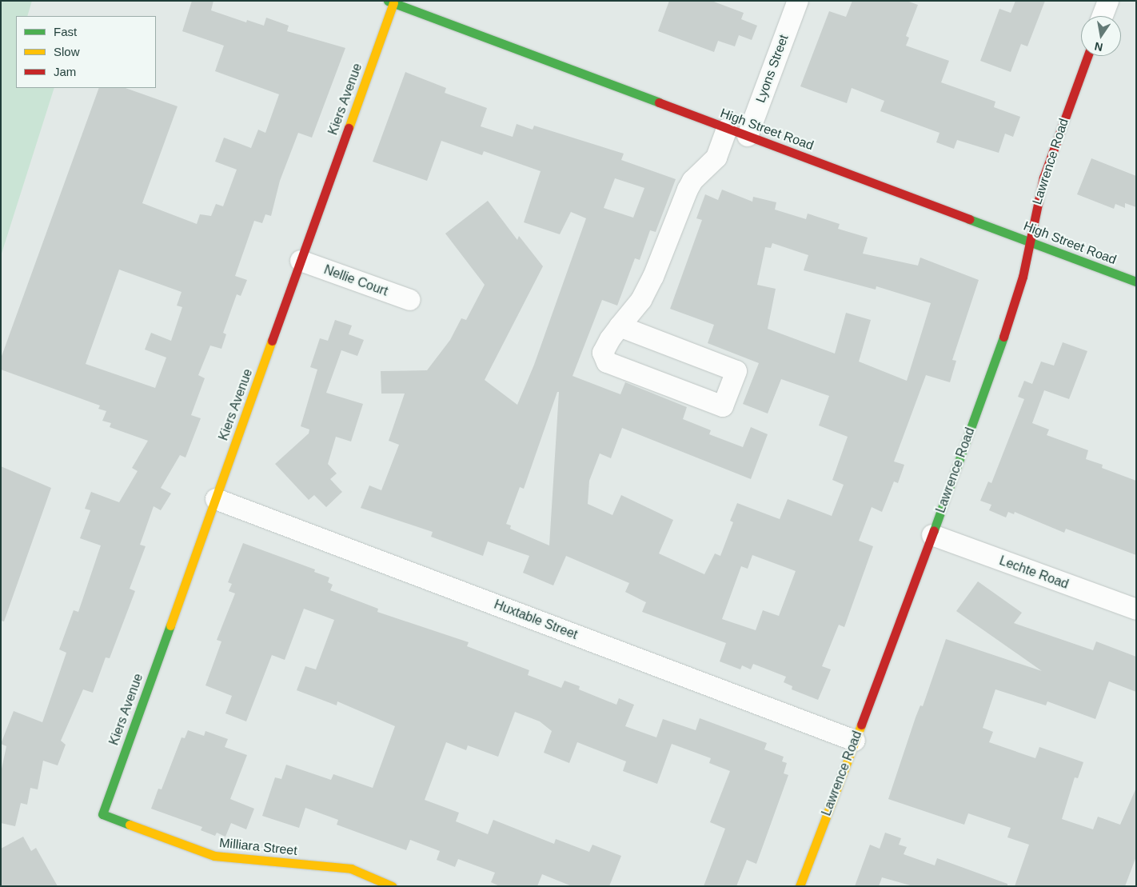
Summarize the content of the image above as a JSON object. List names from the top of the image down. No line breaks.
{"streets":{"street":["Lyons Street","Kiers Avenue","High Street Road","Lawrence Road","Nellie Court","Lechte Road","Huxtable Street","Milliara Street"]},"crossings":[["Lyons Street","High Street Road"],["Kiers Avenue","High Street Road"],["Kiers Avenue","Nellie Court"],["Kiers Avenue","Huxtable Street"],["Kiers Avenue","Milliara Street"],["High Street Road","Lawrence Road"],["Lawrence Road","Lechte Road"],["Lawrence Road","Huxtable Street"]],"legend":["Fast","Slow","Jam"],"north":"bottom"}
